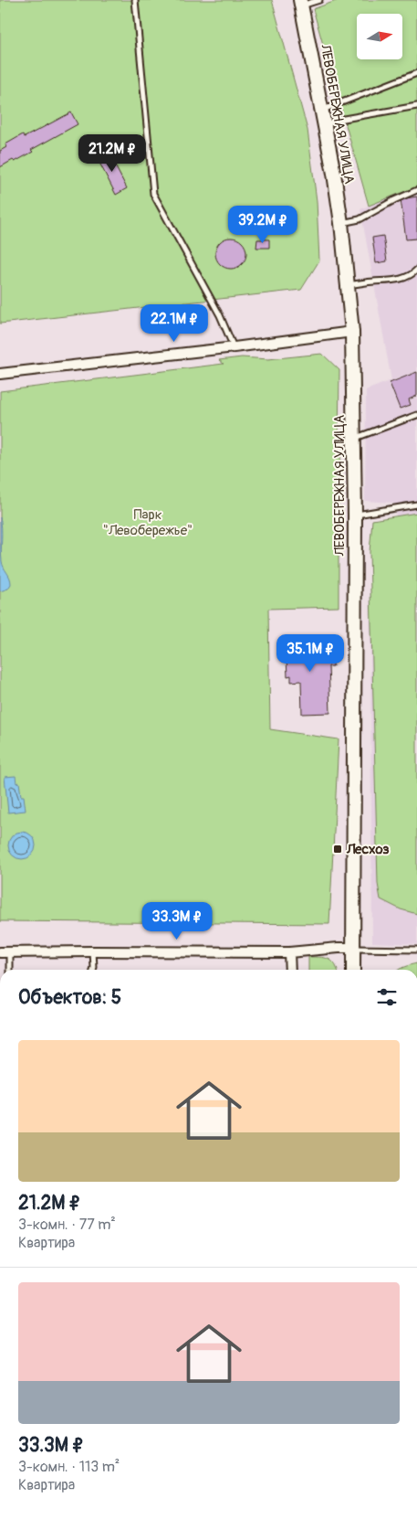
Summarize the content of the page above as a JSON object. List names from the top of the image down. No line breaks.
{"streets":{"main road":["ЛЕВОБЕРЕЖНАЯ УЛИЦА"]},"parks":["Парк \"Левобережье\""],"places":{"transit":["Лесхоз"]},"north":"right","page":{"price":["21.2M ₽","39.2M ₽","22.1M ₽","35.1M ₽","33.3M ₽"],"heading":"Объектов: 5","list":[{"name":"21.2M ₽","note":"3-комн. · 77 m² · Квартира"},{"name":"33.3M ₽","note":"3-комн. · 113 m² · Квартира"}]}}
